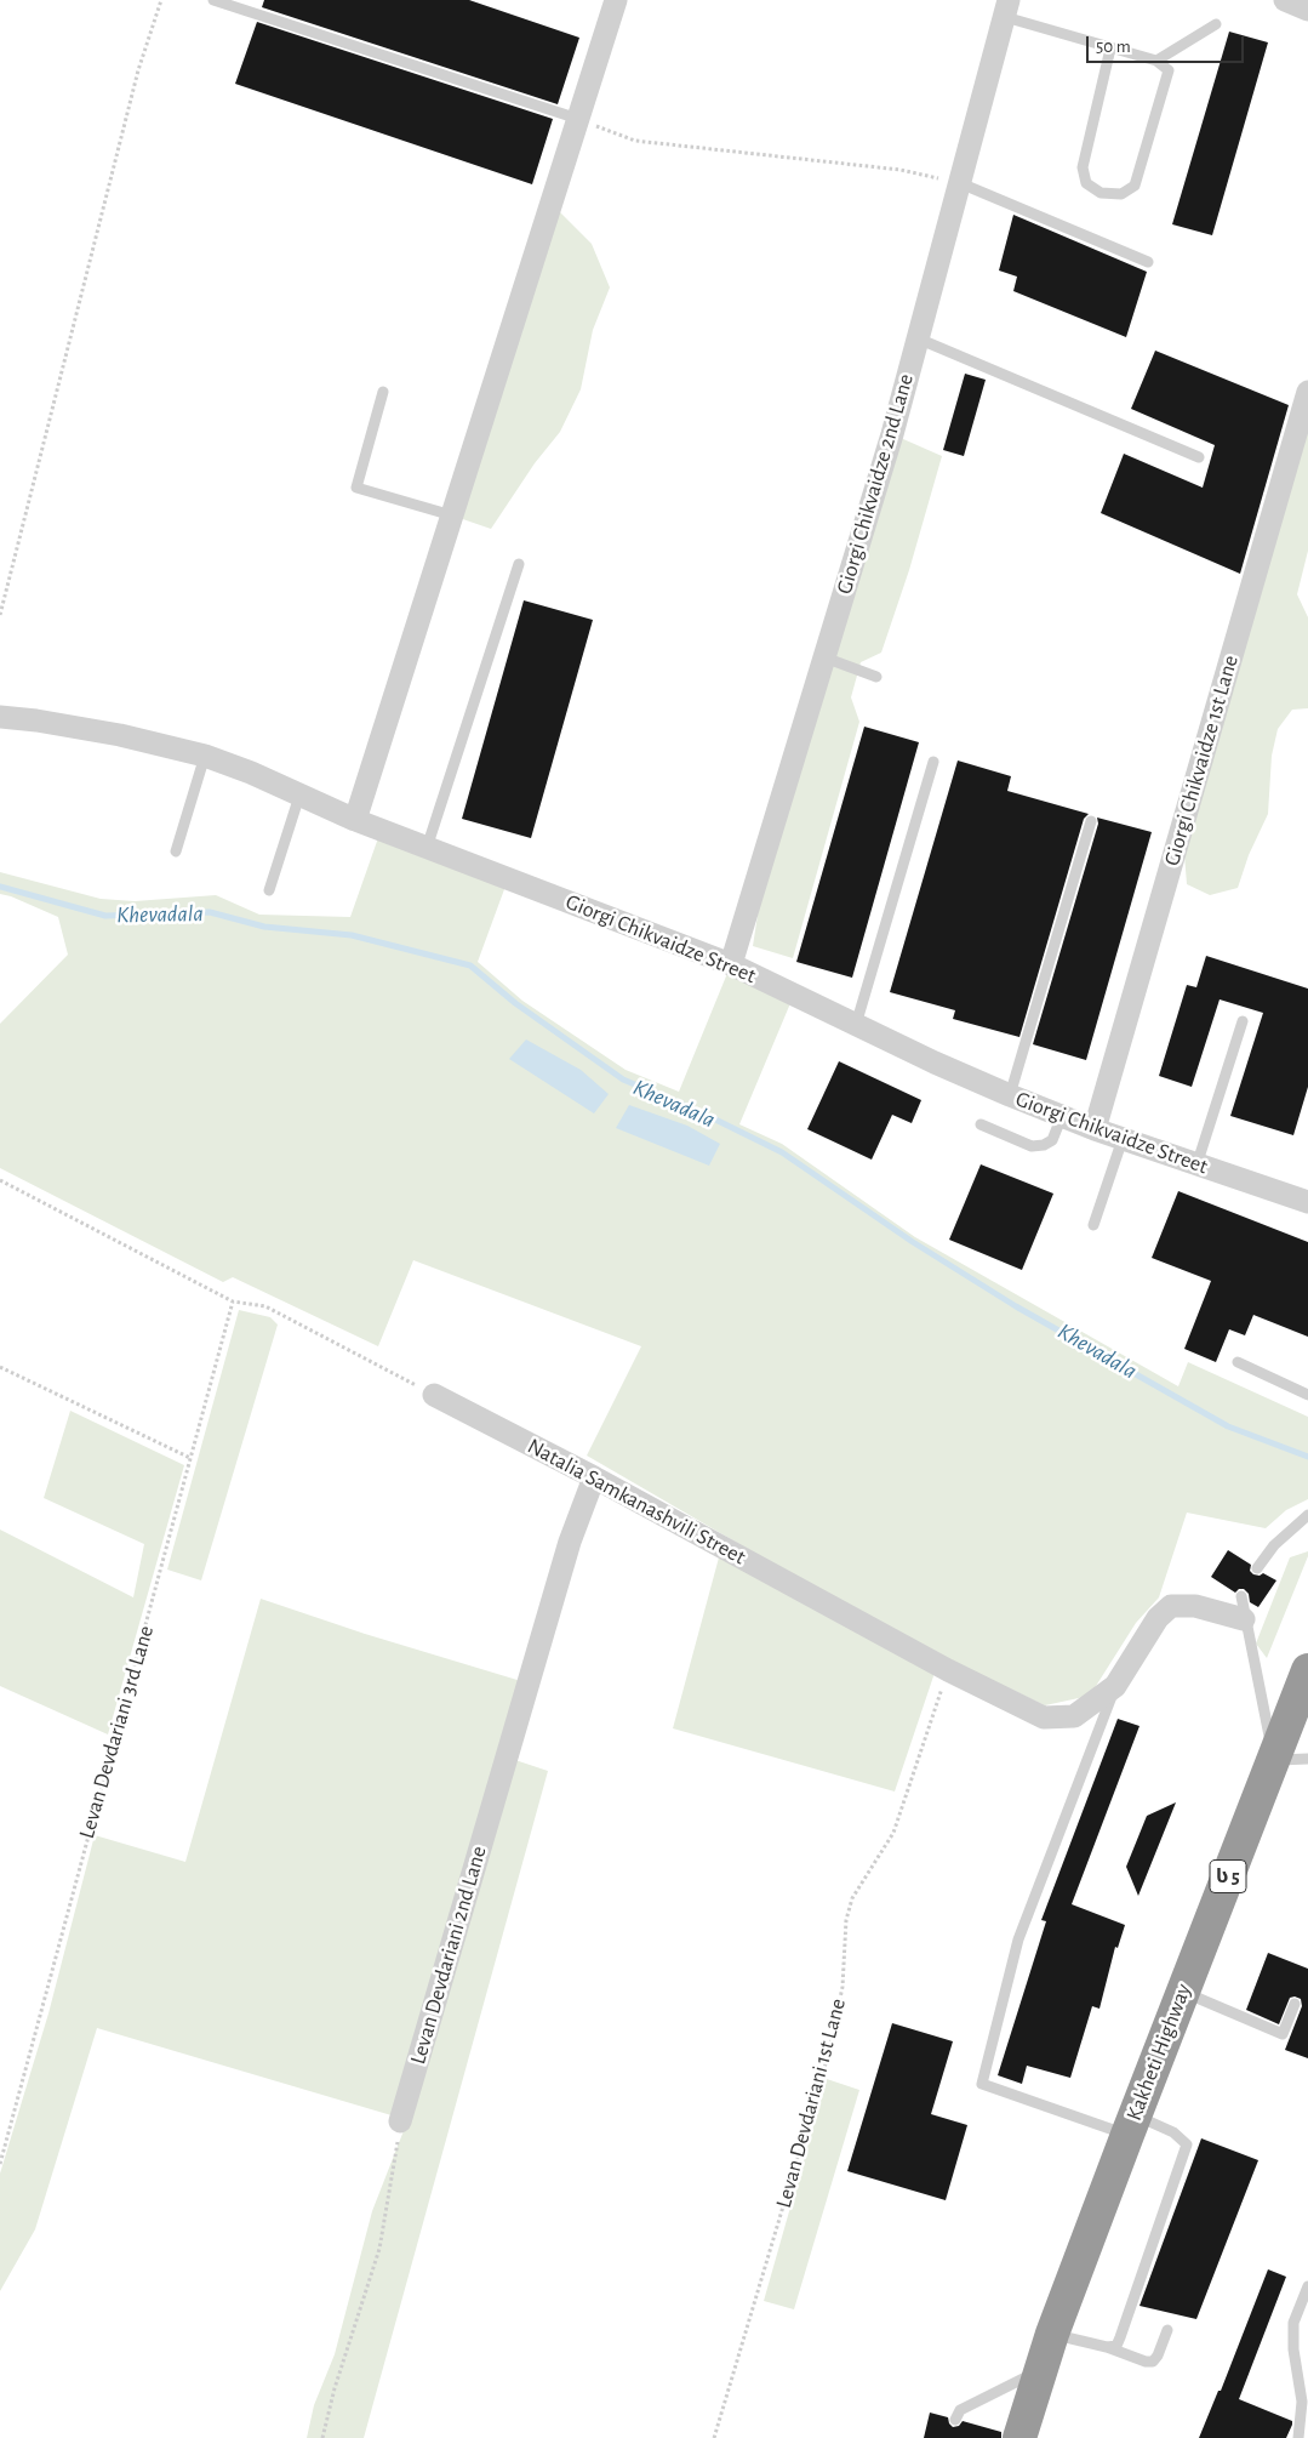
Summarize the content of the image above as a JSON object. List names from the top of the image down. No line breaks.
{"streets":{"highway":["ს 5","Kakheti Highway"],"street":["Giorgi Chikvaidze 2nd Lane","Giorgi Chikvaidze 1st Lane","Giorgi Chikvaidze Street","Natalia Samkanashvili Street","Levan Devdariani 2nd Lane"],"path":["Levan Devdariani 3rd Lane","Levan Devdariani 1st Lane"]},"crossings":[["Giorgi Chikvaidze 2nd Lane","Giorgi Chikvaidze Street"],["Giorgi Chikvaidze 1st Lane","Giorgi Chikvaidze Street"],["Natalia Samkanashvili Street","Levan Devdariani 2nd Lane"],["Natalia Samkanashvili Street","Levan Devdariani 1st Lane"]],"water":["Khevadala"],"scale_bar":"50 m"}
